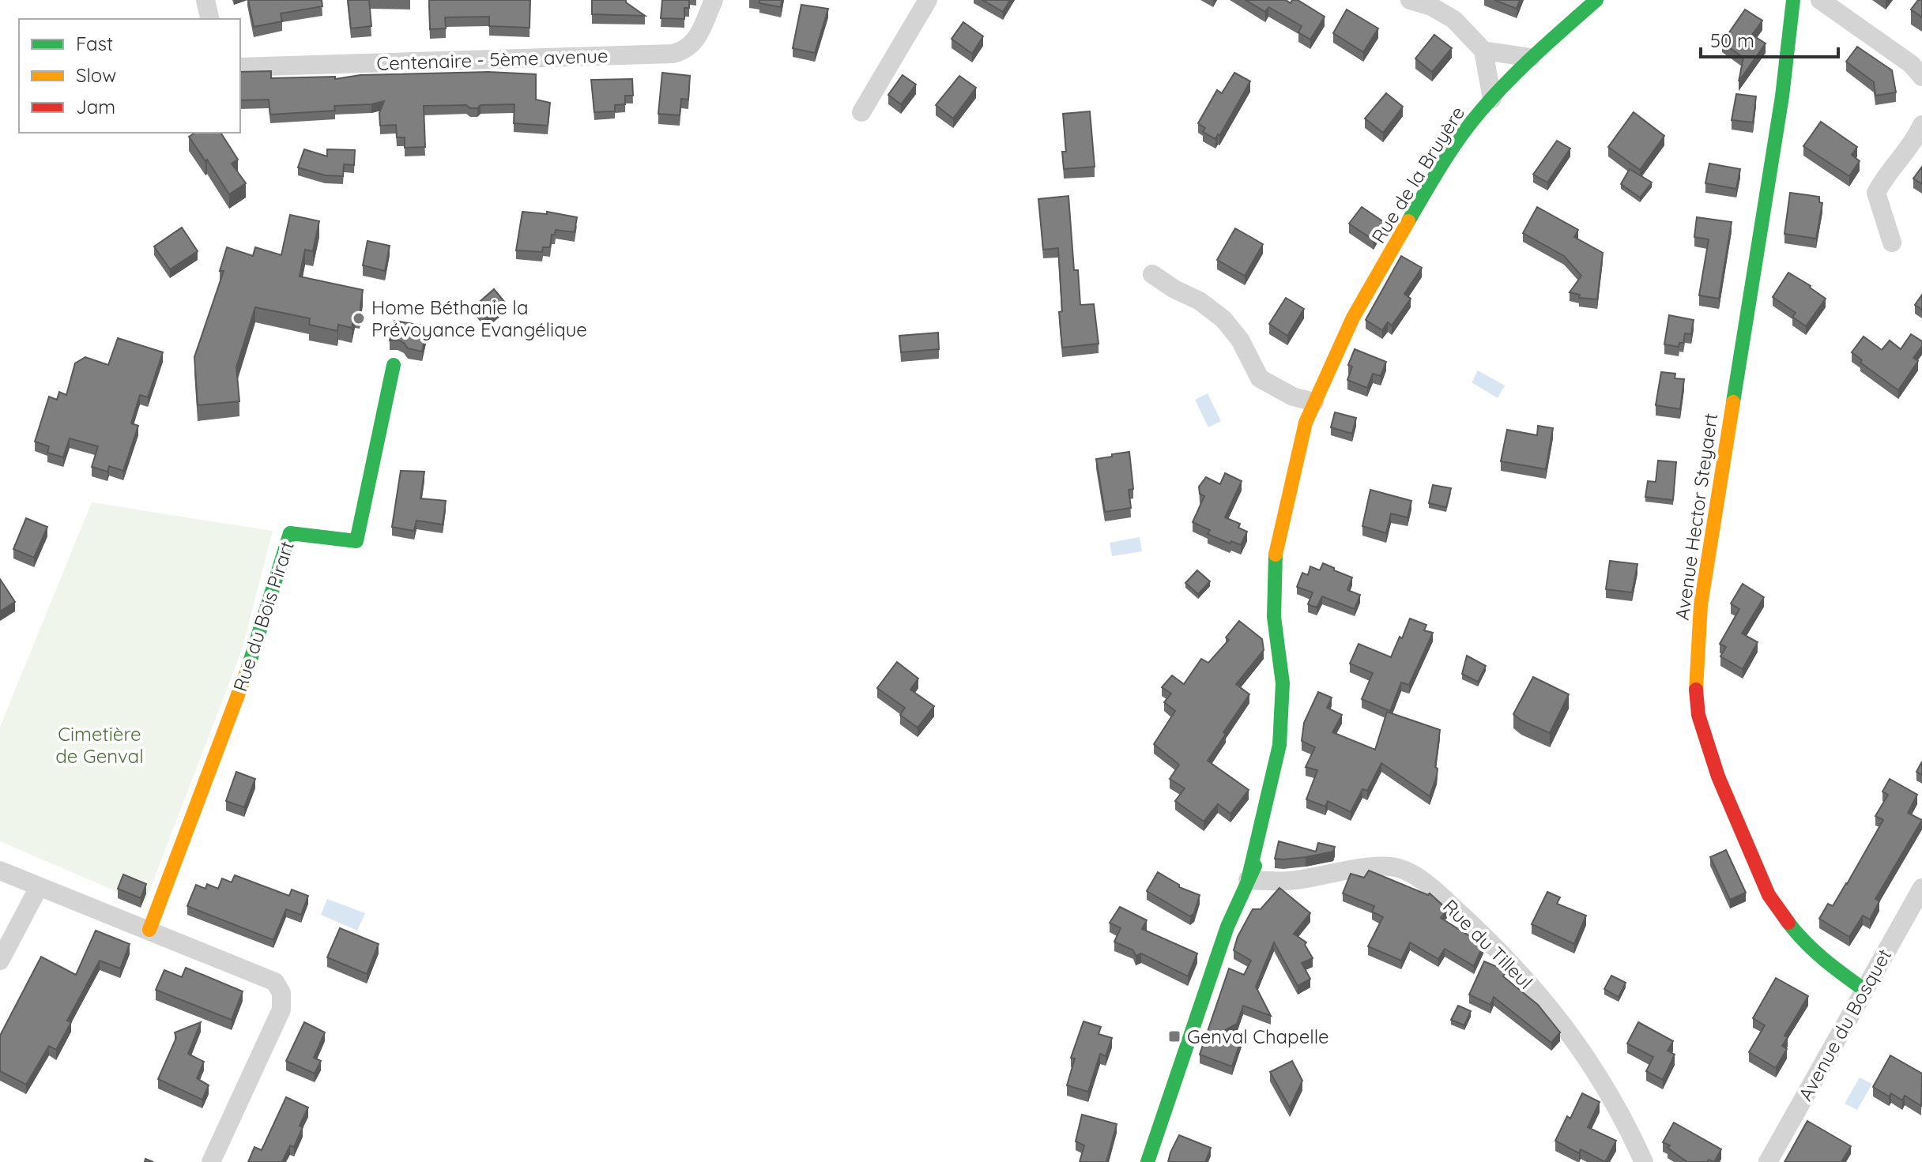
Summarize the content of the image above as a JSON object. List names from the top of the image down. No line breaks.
{"streets":{"street":["Centenaire - 5ème avenue","Rue de la Bruyère","Avenue Hector Steyaert","Rue du Bois Pirart","Rue du Tilleul","Avenue du Bosquet"]},"crossings":[["Rue de la Bruyère","Rue du Tilleul"],["Avenue Hector Steyaert","Avenue du Bosquet"]],"parks":["Cimetière de Genval"],"places":{"other":["Home Béthanie la Prévoyance Evangélique"],"transit":["Genval Chapelle"]},"legend":["Fast","Slow","Jam"],"scale_bar":"50 m"}
